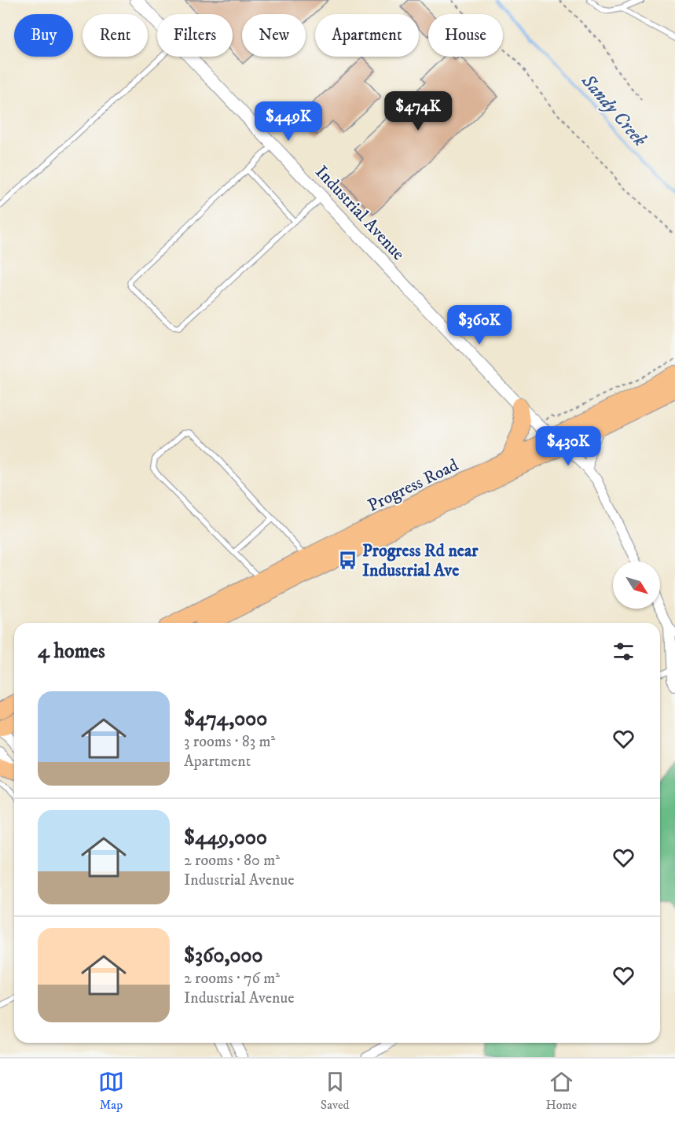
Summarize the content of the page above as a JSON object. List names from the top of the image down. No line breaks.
{"streets":{"main road":["Progress Road"],"street":["Industrial Avenue"]},"crossings":[["Industrial Avenue","Progress Road"]],"water":["Sandy Creek"],"places":{"bus stop":["Progress Rd near Industrial Ave"]},"north":"bottom right","page":{"chip":["Buy","Rent","Filters","New","Apartment","House"],"price":["$474K","$449K","$360K","$430K"],"heading":"4 homes","list":[{"name":"$474,000","note":"3 rooms · 83 m² · Apartment"},{"name":"$449,000","note":"2 rooms · 80 m² · Industrial Avenue"},{"name":"$360,000","note":"2 rooms · 76 m² · Industrial Avenue"}],"tabs":["Map","Saved","Home"]}}
